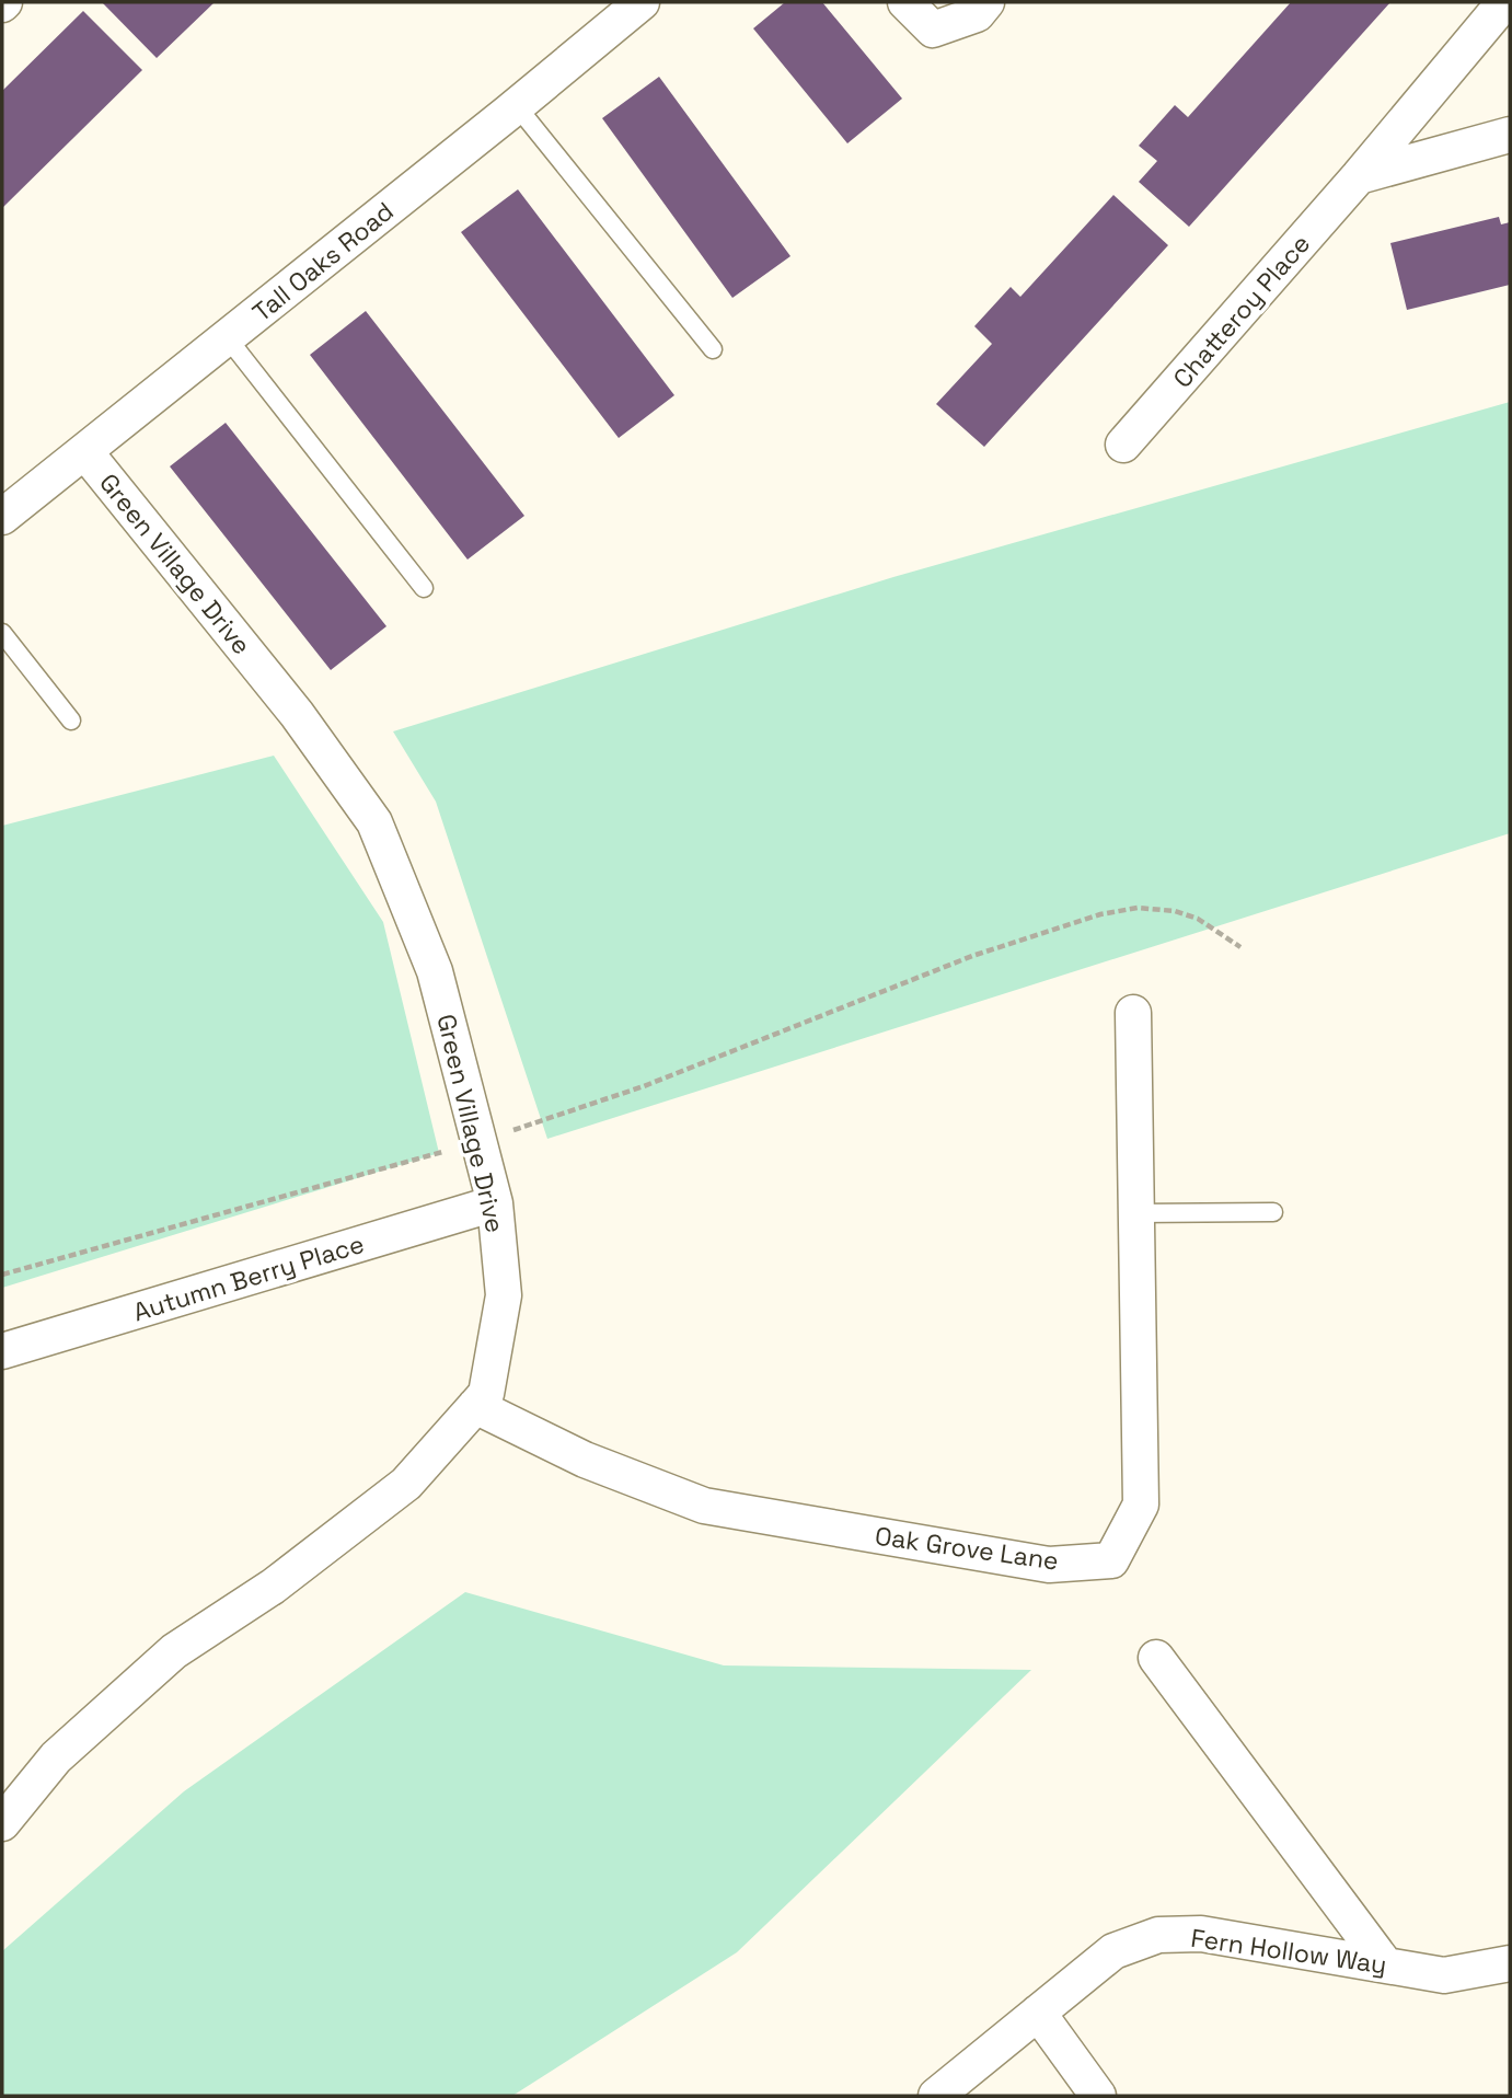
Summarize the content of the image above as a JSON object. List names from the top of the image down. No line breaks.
{"streets":{"street":["Tall Oaks Road","Chatteroy Place","Green Village Drive","Autumn Berry Place","Oak Grove Lane","Fern Hollow Way"]},"crossings":[["Tall Oaks Road","Green Village Drive"],["Green Village Drive","Autumn Berry Place"],["Green Village Drive","Oak Grove Lane"]]}
